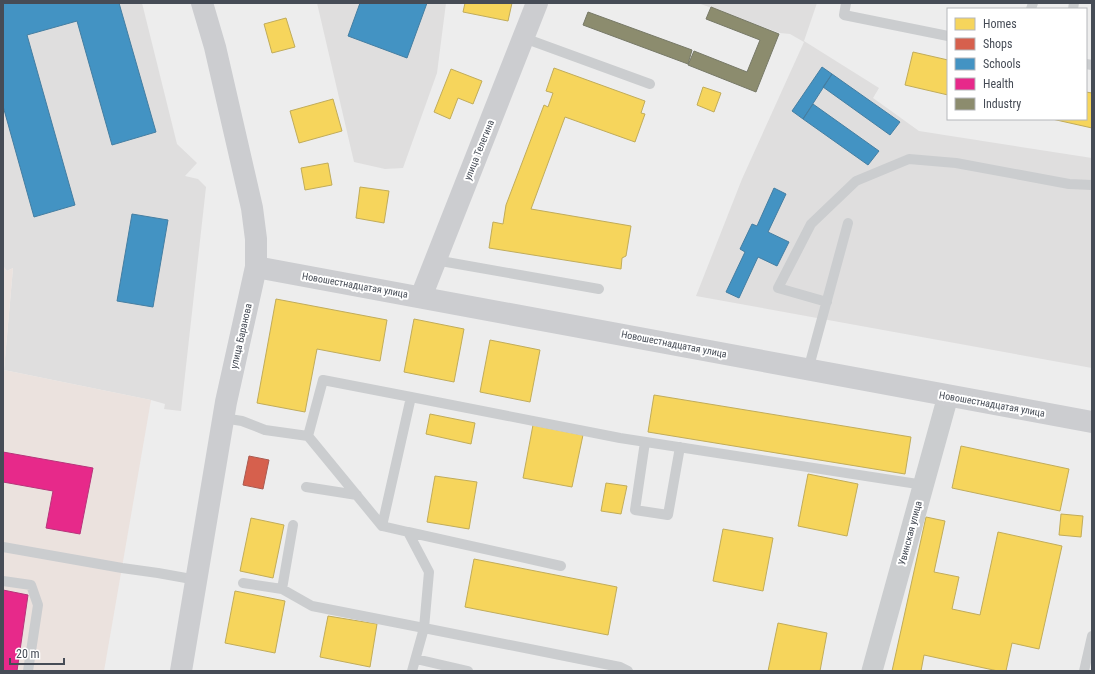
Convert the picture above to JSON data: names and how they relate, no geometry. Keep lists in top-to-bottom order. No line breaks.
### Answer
{"streets":{"street":["улица Телегина","Новошестнадцатая улица","улица Баранова","Увинская улица"]},"crossings":[["улица Телегина","Новошестнадцатая улица"],["Новошестнадцатая улица","улица Баранова"],["Новошестнадцатая улица","Увинская улица"]],"legend":["Homes","Shops","Schools","Health","Industry"],"scale_bar":"20 m"}
